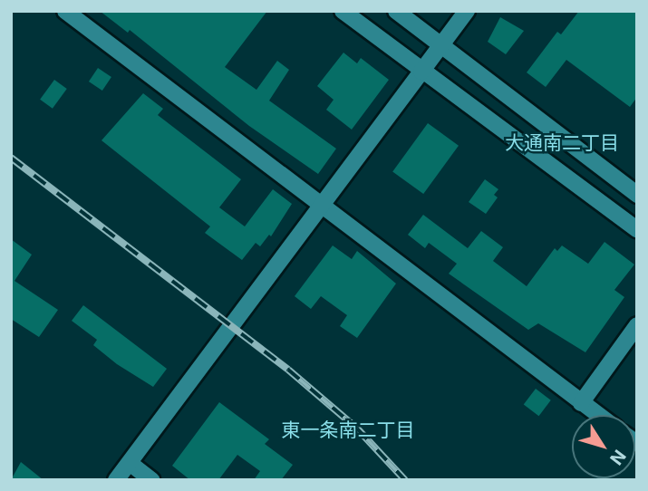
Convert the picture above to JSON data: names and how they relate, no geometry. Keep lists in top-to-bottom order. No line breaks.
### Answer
{"districts":["大通南二丁目","東一条南二丁目"],"north":"bottom right"}
